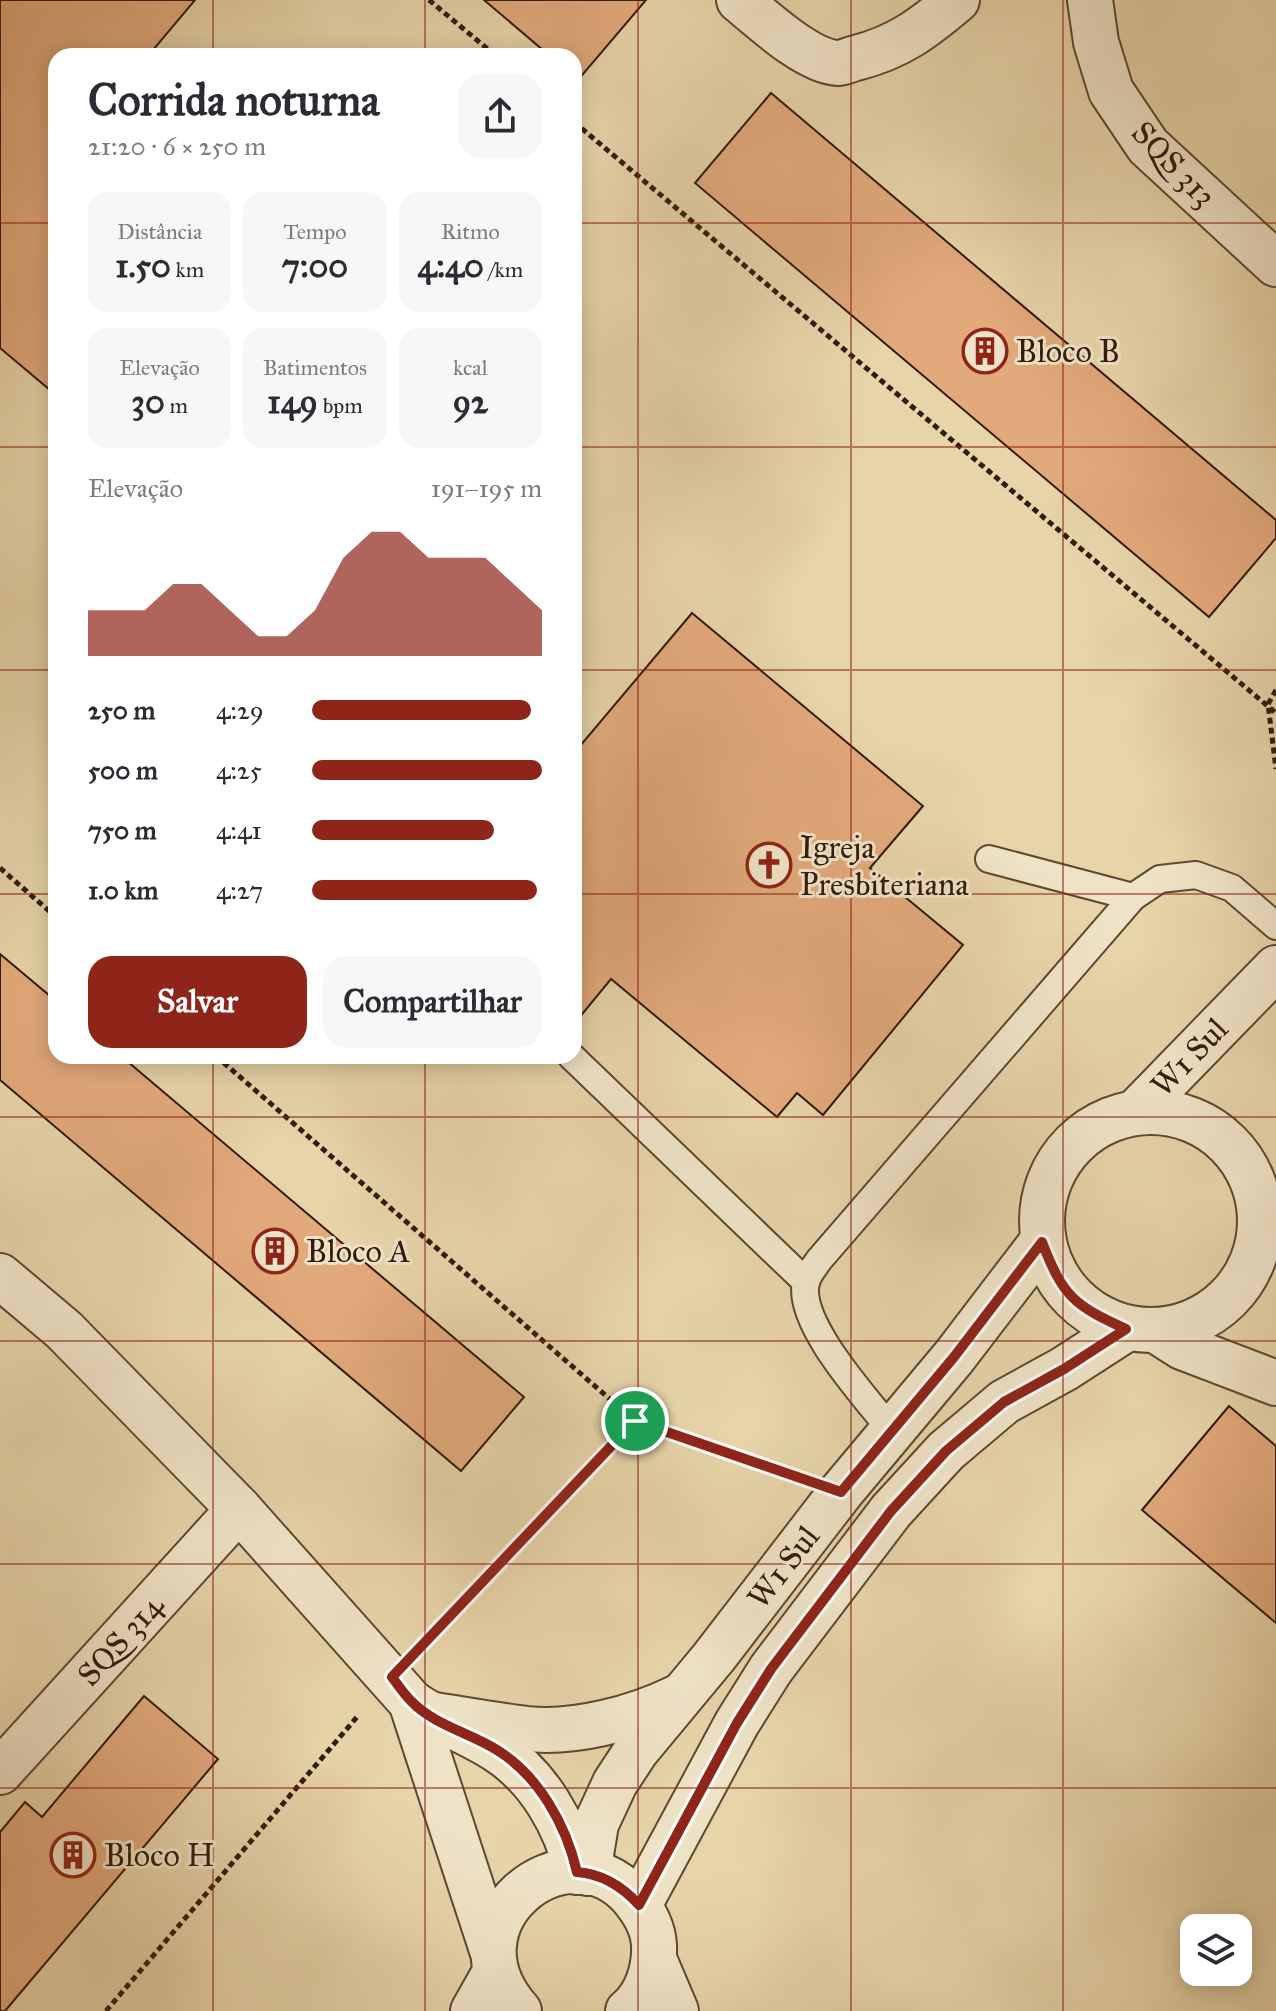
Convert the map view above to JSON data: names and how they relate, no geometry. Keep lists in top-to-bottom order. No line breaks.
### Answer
{"streets":{"street":["SQS 313","W1 Sul","SQS 314"]},"places":{"building":["Bloco B","Bloco A","Bloco H"],"church":["Igreja Presbiteriana"]},"page":{"heading":["Corrida noturna","21:20 · 6 × 250 m"],"stats":[["Distância","1.50 km"],["Tempo","7:00"],["Ritmo","4:40 /km"],["Elevação","30 m"],["Batimentos","149 bpm"],["kcal","92"]],"chart":["Elevação","191–195 m"],"list":[{"name":"250 m","note":"4:29"},{"name":"500 m","note":"4:25"},{"name":"750 m","note":"4:41"},{"name":"1.0 km","note":"4:27"}],"buttons":["Salvar","Compartilhar"]}}
